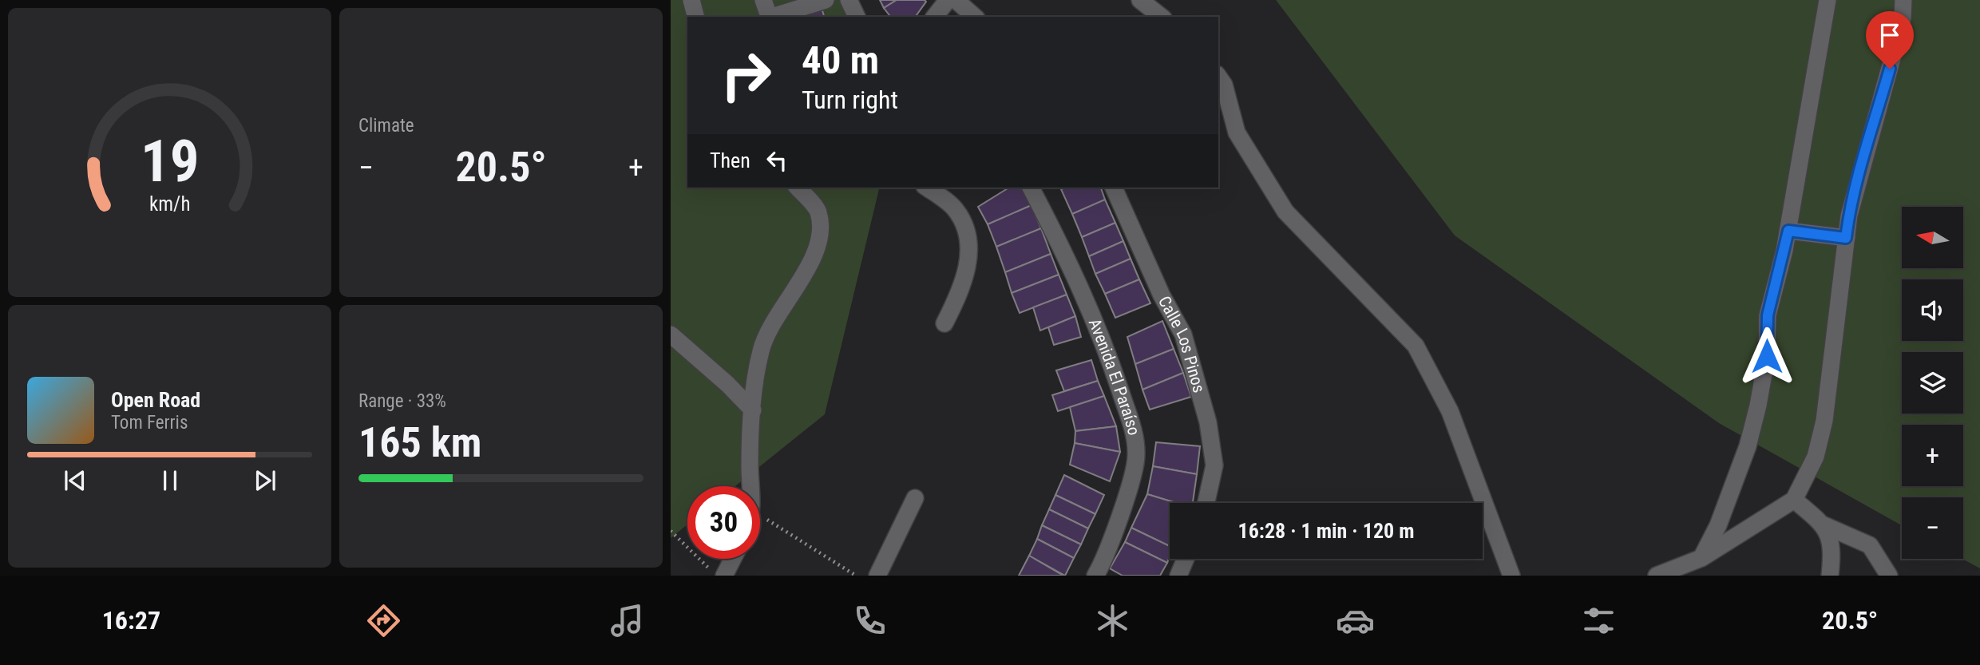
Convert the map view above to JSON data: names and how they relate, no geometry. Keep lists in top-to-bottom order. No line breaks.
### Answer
{"streets":{"street":["Calle Los Pinos","Avenida El Paraíso"]},"north":"left","page":{"tile":["Climate",["Range · 33%","165 km"]],"turn":["40 m","Turn right"],"then":"Then","heat":["−","20.5°","+"],"map_buttons":["+","−"],"song":["Open Road","Tom Ferris"],"limit":"30","trip":"16:28 · 1 min · 120 m","tabs":["16:27","20.5°"],"gauge":["19","km/h"]}}
